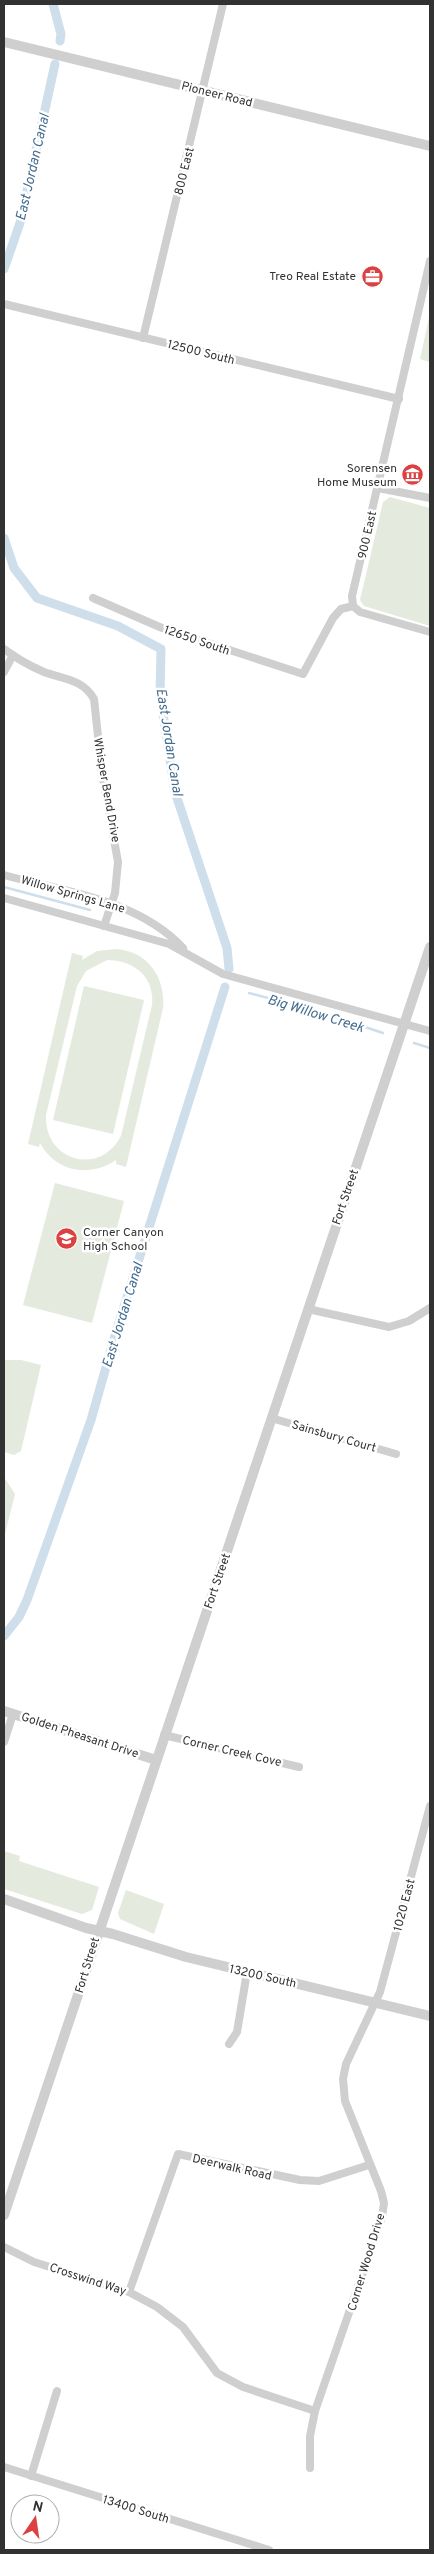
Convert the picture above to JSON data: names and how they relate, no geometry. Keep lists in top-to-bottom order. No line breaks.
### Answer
{"streets":{"street":["Pioneer Road","800 East","12500 South","900 East","12650 South","Whisper Bend Drive","Willow Springs Lane","Fort Street","Sainsbury Court","Golden Pheasant Drive","Corner Creek Cove","1020 East","13200 South","Deerwalk Road","Corner Wood Drive","Crosswind Way","13400 South"]},"crossings":[["Pioneer Road","800 East"],["800 East","12500 South"],["12500 South","900 East"],["900 East","12650 South"],["Whisper Bend Drive","Willow Springs Lane"],["Willow Springs Lane","Fort Street"],["Fort Street","Sainsbury Court"],["Fort Street","Golden Pheasant Drive"],["Fort Street","Corner Creek Cove"],["Fort Street","13200 South"],["1020 East","13200 South"],["1020 East","Corner Wood Drive"],["13200 South","Corner Wood Drive"],["Deerwalk Road","Corner Wood Drive"],["Deerwalk Road","Crosswind Way"],["Corner Wood Drive","Crosswind Way"]],"water":["East Jordan Canal","Big Willow Creek"],"places":{"office":["Treo Real Estate"],"museum":["Sorensen Home Museum"],"school or university":["Corner Canyon High School"]},"north":"top"}
